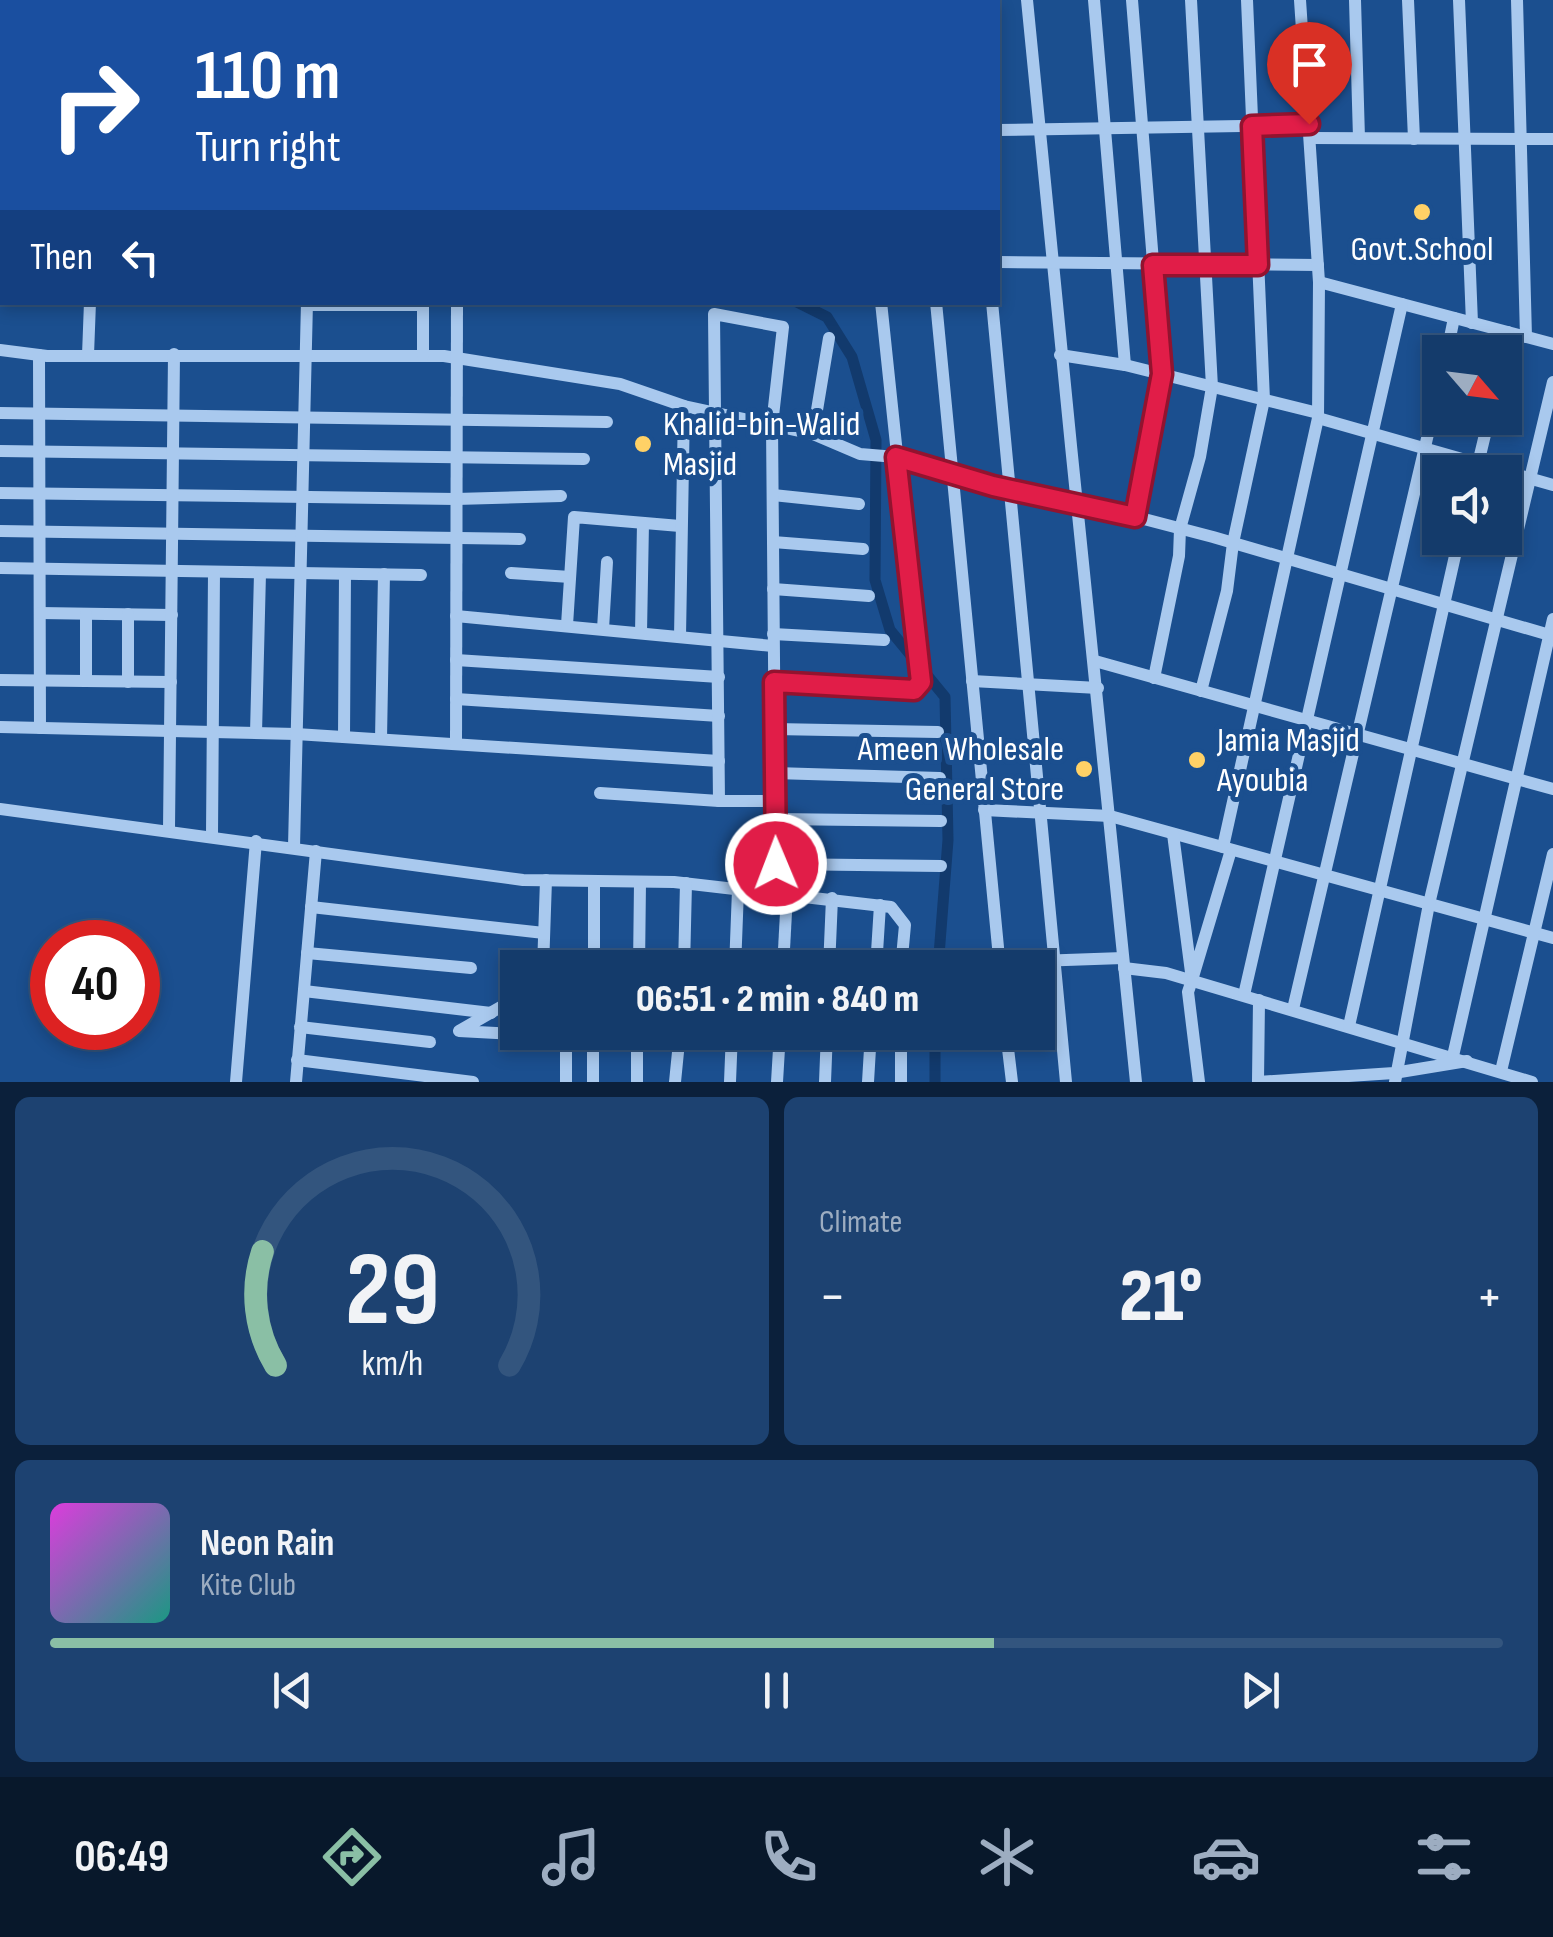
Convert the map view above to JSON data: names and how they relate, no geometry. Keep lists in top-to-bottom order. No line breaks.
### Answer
{"places":["Govt.School","Khalid-bin-Walid Masjid","Jamia Masjid Ayoubia","Ameen Wholesale General Store"],"north":"bottom right","page":{"turn":["110 m","Turn right"],"then":"Then","limit":"40","trip":"06:51 · 2 min · 840 m","tile":"Climate","heat":["−","21°","+"],"song":["Neon Rain","Kite Club"],"tabs":"06:49","gauge":["29","km/h"]}}
